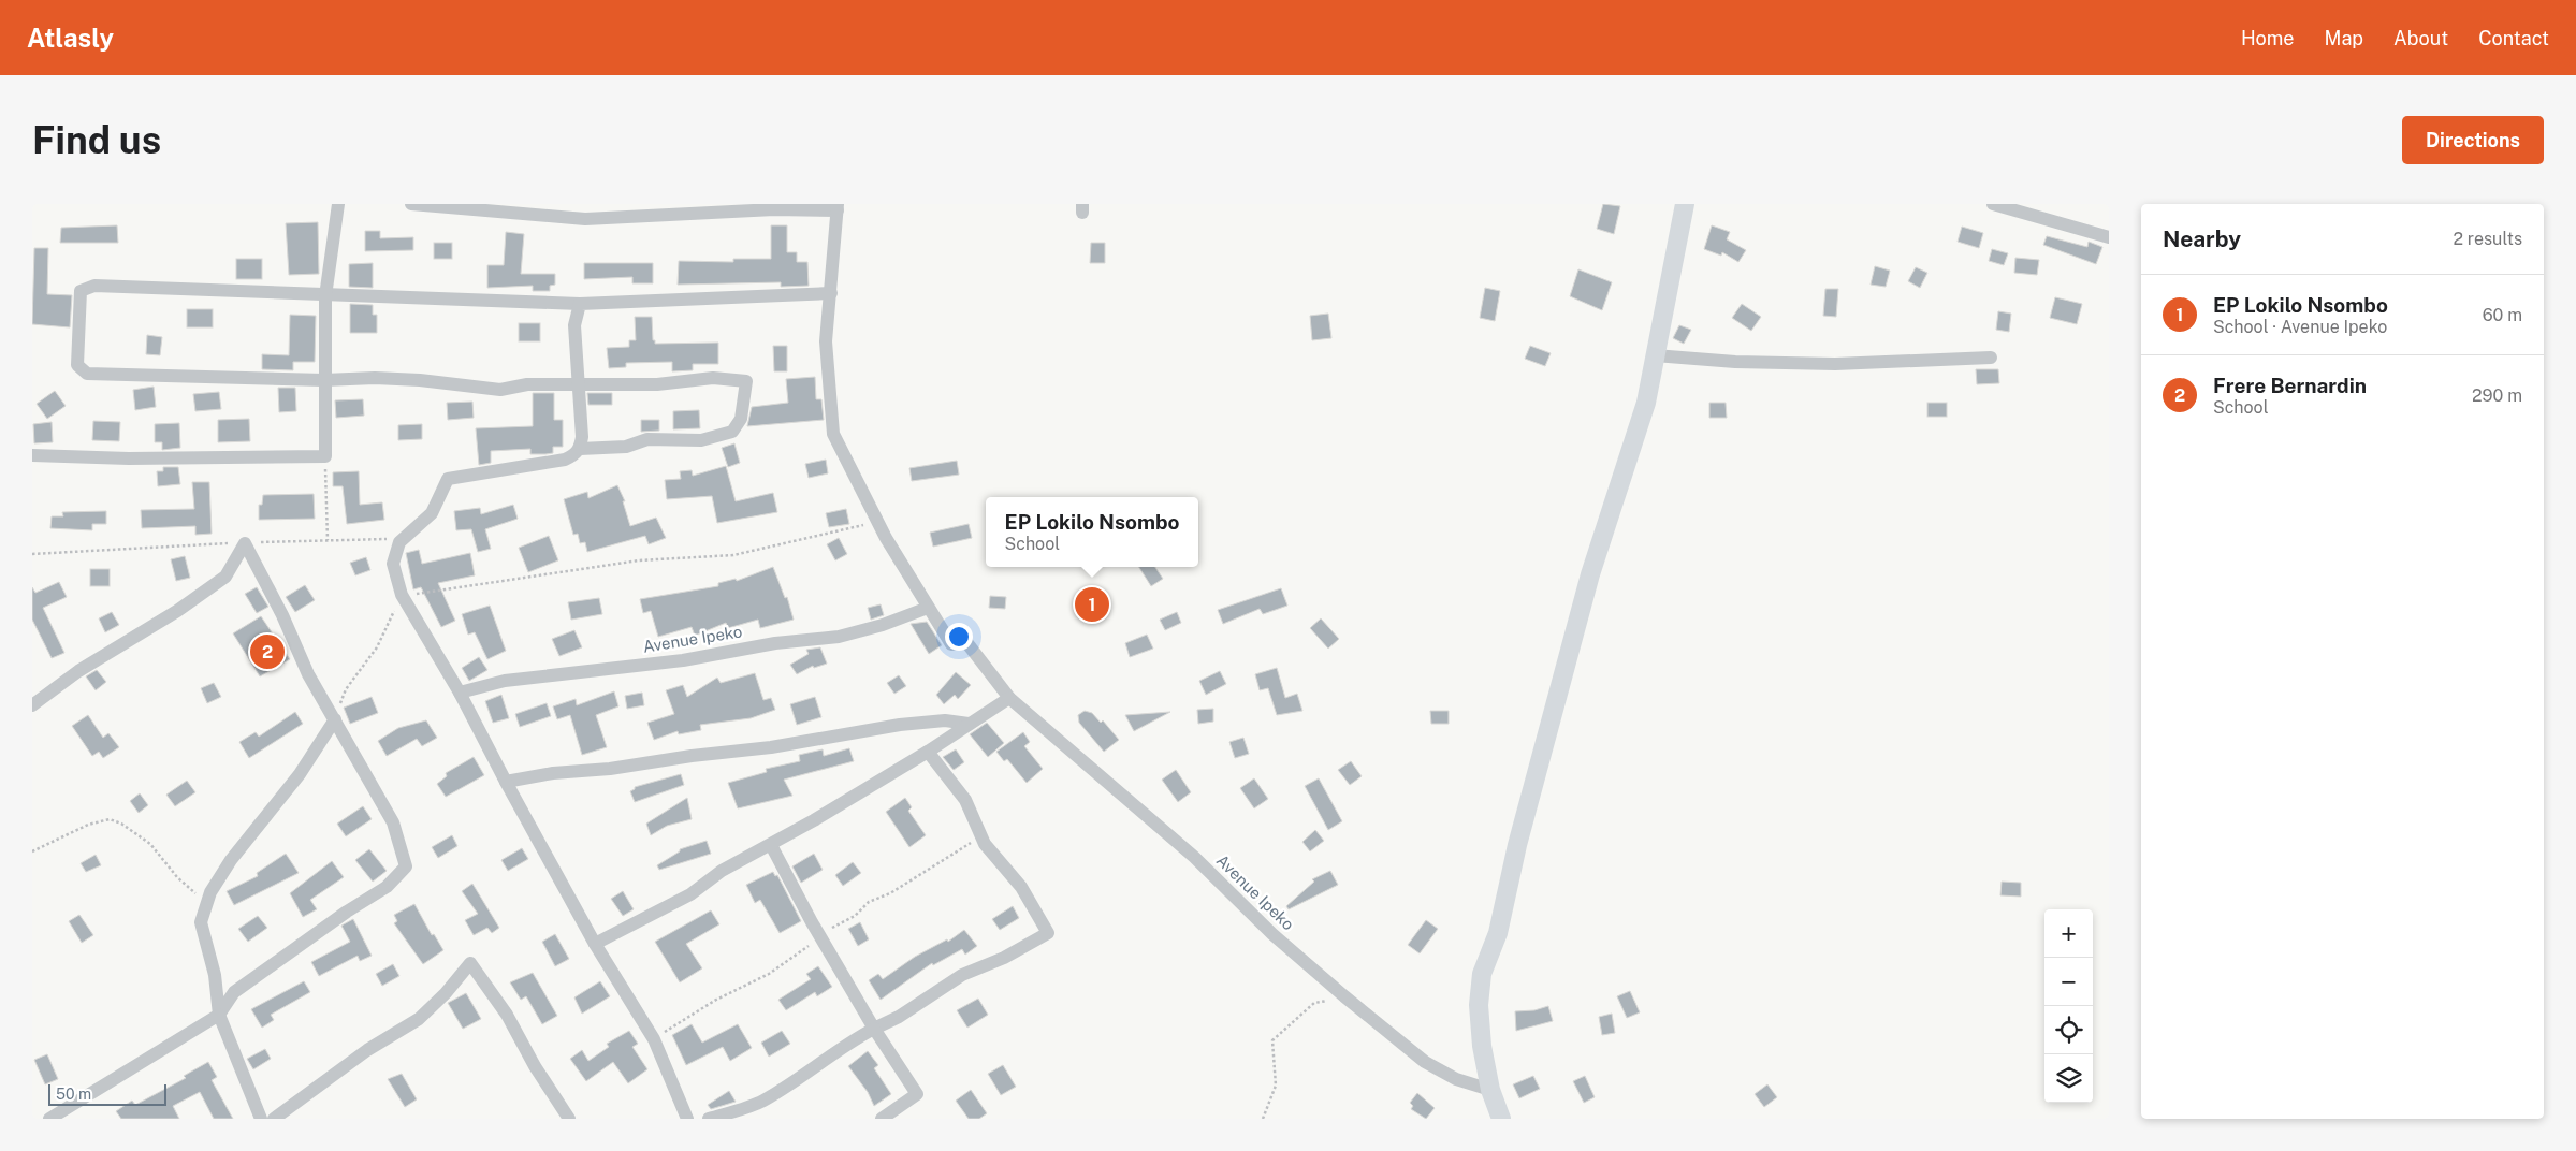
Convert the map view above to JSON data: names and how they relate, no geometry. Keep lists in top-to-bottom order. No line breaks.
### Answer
{"streets":{"street":["Avenue Ipeko"]},"scale_bar":"50 m","page":{"header":"Atlasly","nav":["Home","Map","About","Contact"],"buttons":"Directions","title":"Find us","heading":["Nearby","2 results"],"list":[{"mark":"1","name":"EP Lokilo Nsombo","note":"School · Avenue Ipeko","value":"60 m"},{"mark":"2","name":"Frere Bernardin","note":"School","value":"290 m"}],"popup":["EP Lokilo Nsombo","School"],"pins":["1","2"],"map_buttons":["+","−"],"scale":"50 m"}}
